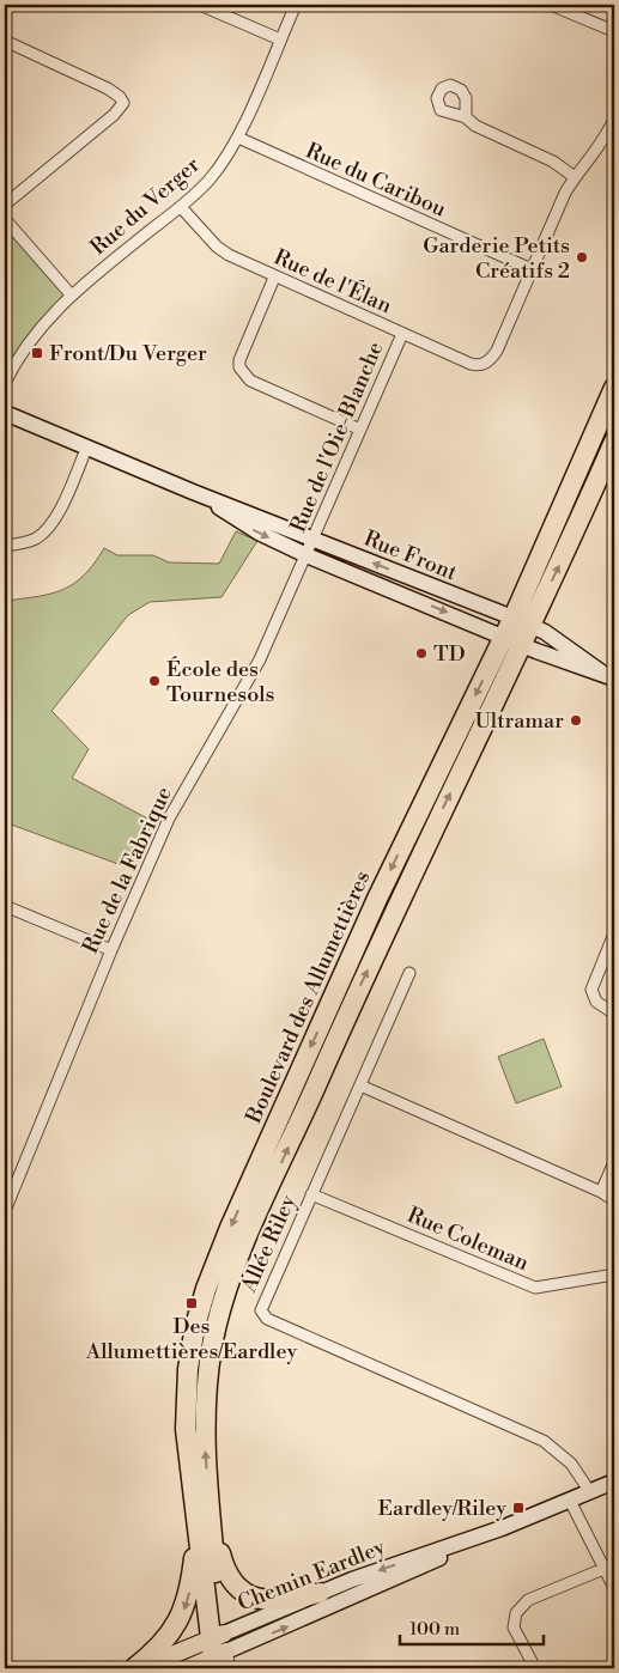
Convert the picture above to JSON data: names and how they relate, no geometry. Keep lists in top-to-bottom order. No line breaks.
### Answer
{"streets":{"highway":["Boulevard des Allumettières"],"main road":["Chemin Eardley"],"street":["Rue du Caribou","Rue du Verger","Rue de l'Élan","Rue de l'Oie-Blanche","Rue Front","Rue de la Fabrique","Rue Coleman","Allée Riley"]},"crossings":[["Rue du Caribou","Rue du Verger"],["Rue du Caribou","Rue de l'Élan"],["Rue du Verger","Rue de l'Élan"],["Rue de l'Élan","Rue de l'Oie-Blanche"],["Rue de l'Oie-Blanche","Rue Front"],["Rue de l'Oie-Blanche","Rue de la Fabrique"],["Rue Front","Rue de la Fabrique"],["Rue Front","Boulevard des Allumettières"],["Boulevard des Allumettières","Chemin Eardley"],["Rue Coleman","Allée Riley"],["Allée Riley","Chemin Eardley"]],"places":{"other":["Garderie Petits Créatifs 2","TD","École des Tournesols","Ultramar"],"transit":["Front/Du Verger","Des Allumettières/Eardley","Eardley/Riley"]},"scale_bar":"100 m"}
